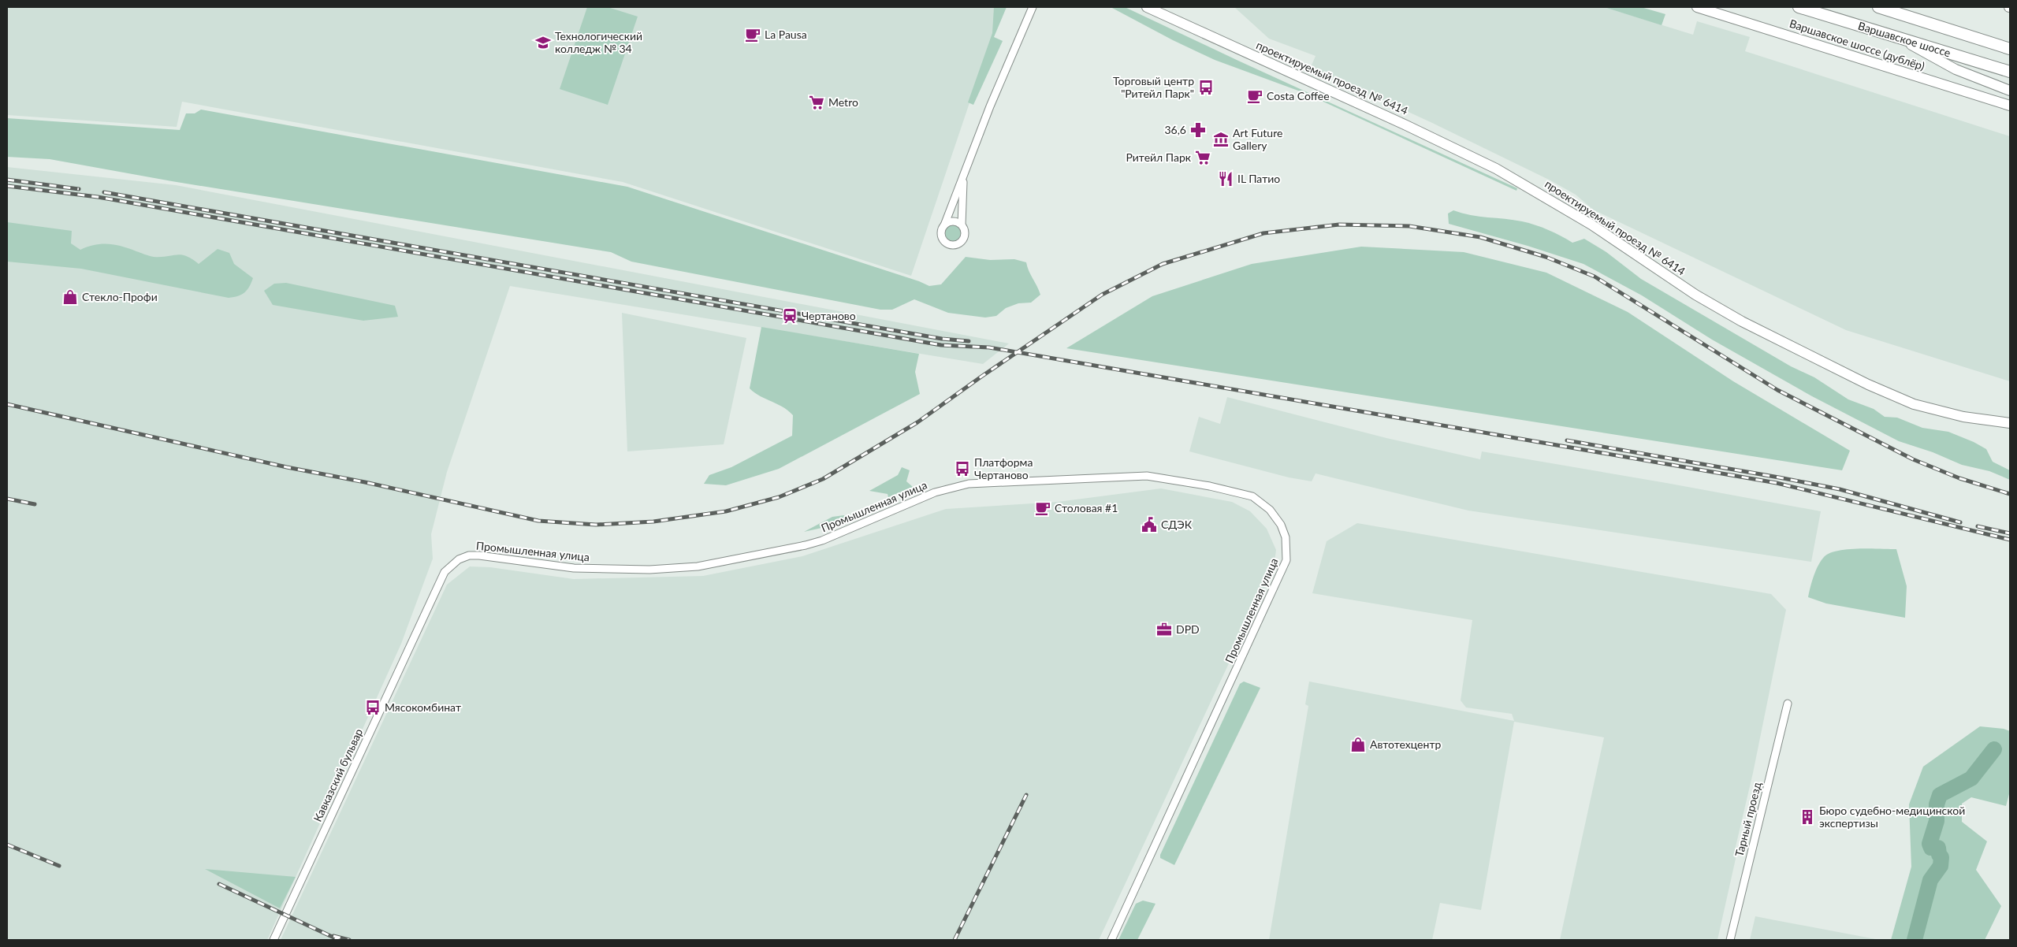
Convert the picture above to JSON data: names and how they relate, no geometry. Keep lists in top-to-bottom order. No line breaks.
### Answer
{"streets":{"main road":["Варшавское шоссе","Варшавское шоссе (дублёр)","проектируемый проезд № 6414"],"street":["Промышленная улица","Кавказский бульвар","Тарный проезд"]},"crossings":[["Промышленная улица","Кавказский бульвар"]],"places":{"cafe":["La Pausa","Costa Coffee","Столовая #1"],"school or university":["Технологический колледж № 34"],"bus stop":["Торговый центр \"Ритейл Парк\"","Платформа Чертаново","Мясокомбинат"],"supermarket":["Metro","Ритейл Парк"],"pharmacy":["36,6"],"museum":["Art Future Gallery"],"restaurant":["IL Патио"],"shop":["Стекло-Профи","Автотехцентр"],"station":["Чертаново"],"public building":["СДЭК"],"office":["DPD"],"building":["Бюро судебно-медицинской экспертизы"]}}
